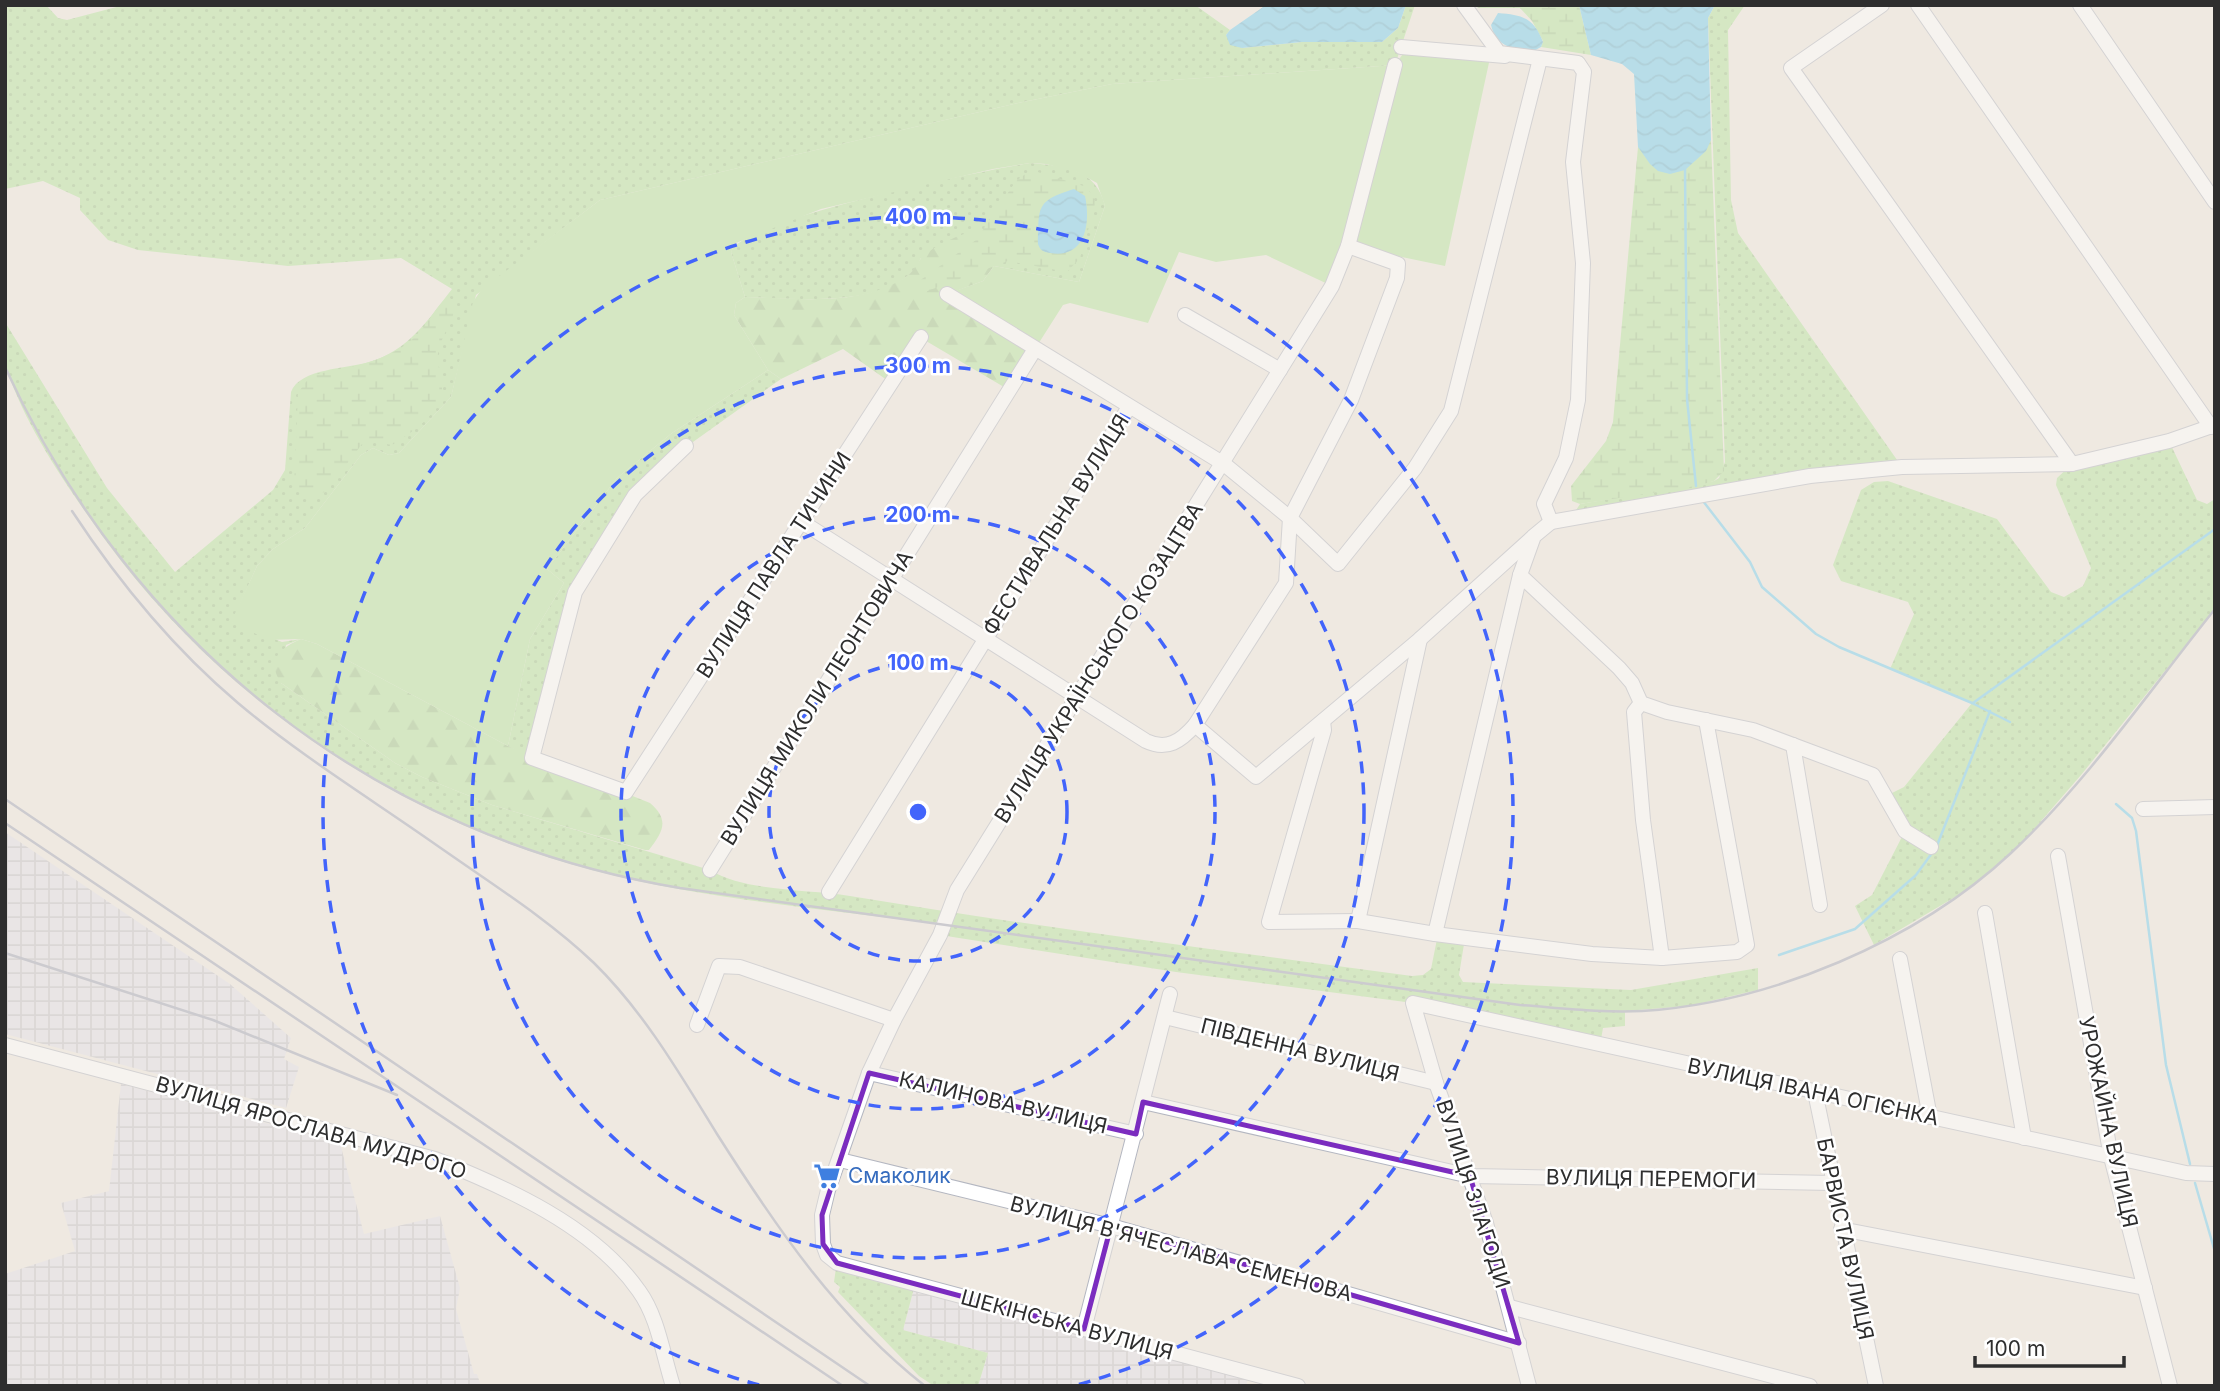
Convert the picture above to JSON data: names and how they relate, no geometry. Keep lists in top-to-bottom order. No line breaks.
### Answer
{"streets":{"street":["ФЕСТИВАЛЬНА ВУЛИЦЯ","ВУЛИЦЯ ПАВЛА ТИЧИНИ","ВУЛИЦЯ УКРАЇНСЬКОГО КОЗАЦТВА","ВУЛИЦЯ МИКОЛИ ЛЕОНТОВИЧА","ПІВДЕННА ВУЛИЦЯ","ВУЛИЦЯ ІВАНА ОГІЄНКА","КАЛИНОВА ВУЛИЦЯ","УРОЖАЙНА ВУЛИЦЯ","ВУЛИЦЯ ЯРОСЛАВА МУДРОГО","ВУЛИЦЯ ПЕРЕМОГИ","ВУЛИЦЯ ЗЛАГОДИ","БАРВИСТА ВУЛИЦЯ","ВУЛИЦЯ В'ЯЧЕСЛАВА СЕМЕНОВА","ШЕКІНСЬКА ВУЛИЦЯ"]},"crossings":[["ВУЛИЦЯ УКРАЇНСЬКОГО КОЗАЦТВА","КАЛИНОВА ВУЛИЦЯ"],["ВУЛИЦЯ УКРАЇНСЬКОГО КОЗАЦТВА","ВУЛИЦЯ В'ЯЧЕСЛАВА СЕМЕНОВА"],["ВУЛИЦЯ УКРАЇНСЬКОГО КОЗАЦТВА","ШЕКІНСЬКА ВУЛИЦЯ"],["ПІВДЕННА ВУЛИЦЯ","ВУЛИЦЯ ЗЛАГОДИ"],["ВУЛИЦЯ ІВАНА ОГІЄНКА","УРОЖАЙНА ВУЛИЦЯ"],["ВУЛИЦЯ ІВАНА ОГІЄНКА","ВУЛИЦЯ ЗЛАГОДИ"],["ВУЛИЦЯ ІВАНА ОГІЄНКА","БАРВИСТА ВУЛИЦЯ"],["ВУЛИЦЯ ПЕРЕМОГИ","ВУЛИЦЯ ЗЛАГОДИ"],["ВУЛИЦЯ ПЕРЕМОГИ","БАРВИСТА ВУЛИЦЯ"],["ВУЛИЦЯ ЗЛАГОДИ","ВУЛИЦЯ В'ЯЧЕСЛАВА СЕМЕНОВА"]],"places":{"supermarket":["Смаколик"]},"scale_bar":"100 m","rings":["400 m","300 m","200 m","100 m"]}
